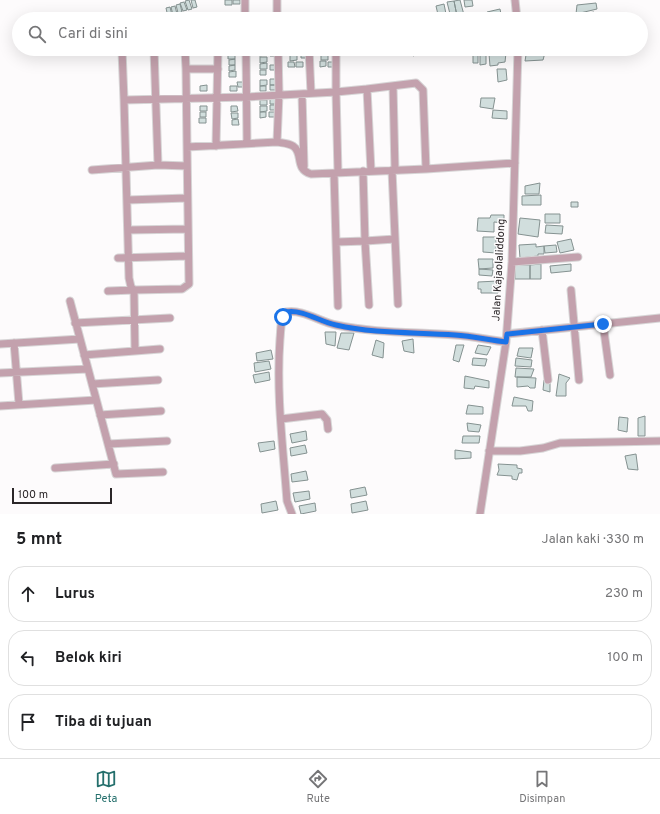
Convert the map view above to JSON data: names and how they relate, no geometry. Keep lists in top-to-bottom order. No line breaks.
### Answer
{"streets":{"street":["Jalan Kajaolaliddong"]},"scale_bar":"100 m","page":{"search":"Cari di sini","scale":"100 m","heading":["5 mnt","Jalan kaki · 330 m"],"list":[["Lurus","230 m"],["Belok kiri","100 m"],"Tiba di tujuan"],"nav":["Peta","Rute","Disimpan"]}}
